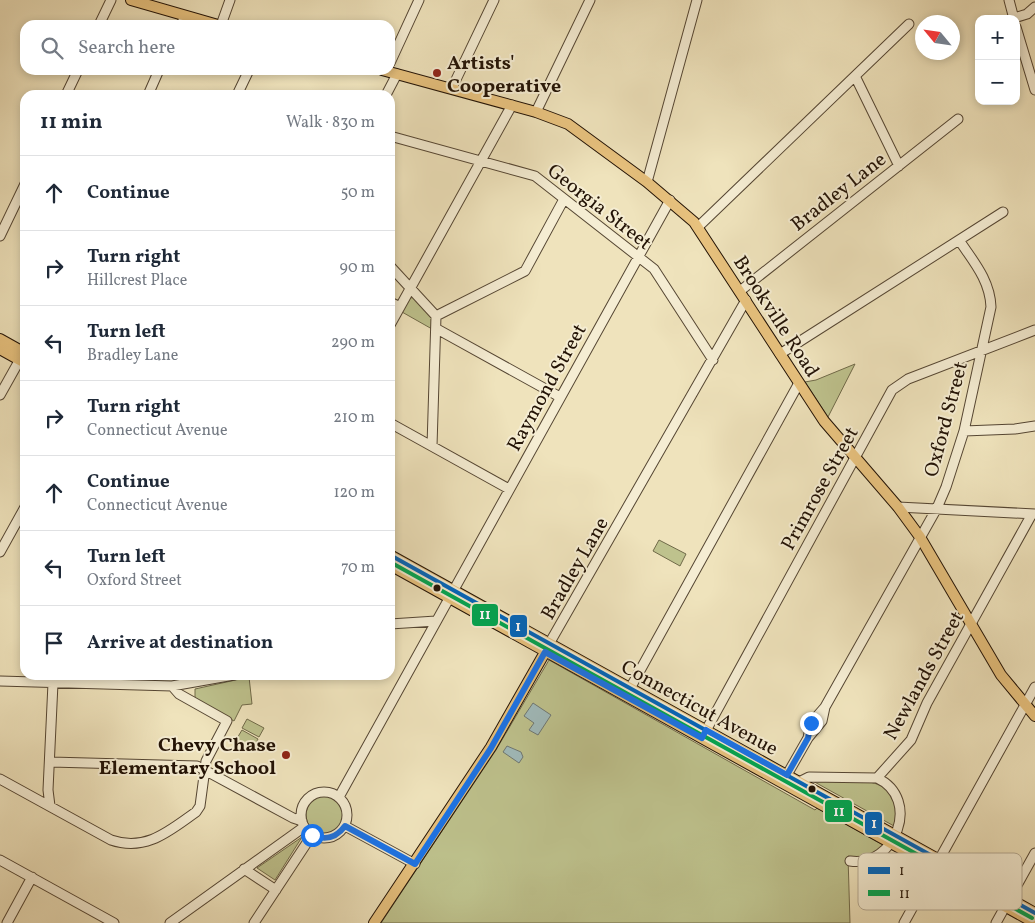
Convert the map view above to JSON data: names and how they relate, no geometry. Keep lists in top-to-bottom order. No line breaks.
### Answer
{"streets":{"main road":["Bradley Lane","Brookville Road","Connecticut Avenue"],"street":["Georgia Street","Raymond Street","Oxford Street","Primrose Street","Newlands Street"]},"crossings":[["Bradley Lane","Georgia Street"],["Bradley Lane","Brookville Road"],["Bradley Lane","Connecticut Avenue"],["Georgia Street","Raymond Street"],["Brookville Road","Raymond Street"],["Brookville Road","Oxford Street"],["Brookville Road","Primrose Street"],["Brookville Road","Newlands Street"],["Raymond Street","Connecticut Avenue"],["Oxford Street","Primrose Street"],["Oxford Street","Connecticut Avenue"],["Primrose Street","Connecticut Avenue"]],"places":["Artists' Cooperative","Chevy Chase Elementary School"],"lines":["transit line 1","transit line 11"],"legend":["1","11"],"north":"top left","page":{"map_buttons":["+","−"],"search":"Search here","heading":["11 min","Walk · 830 m"],"list":[["Continue","50 m"],["Turn right","Hillcrest Place","90 m"],["Turn left","Bradley Lane","290 m"],["Turn right","Connecticut Avenue","210 m"],["Continue","Connecticut Avenue","120 m"],["Turn left","Oxford Street","70 m"],"Arrive at destination"]}}
